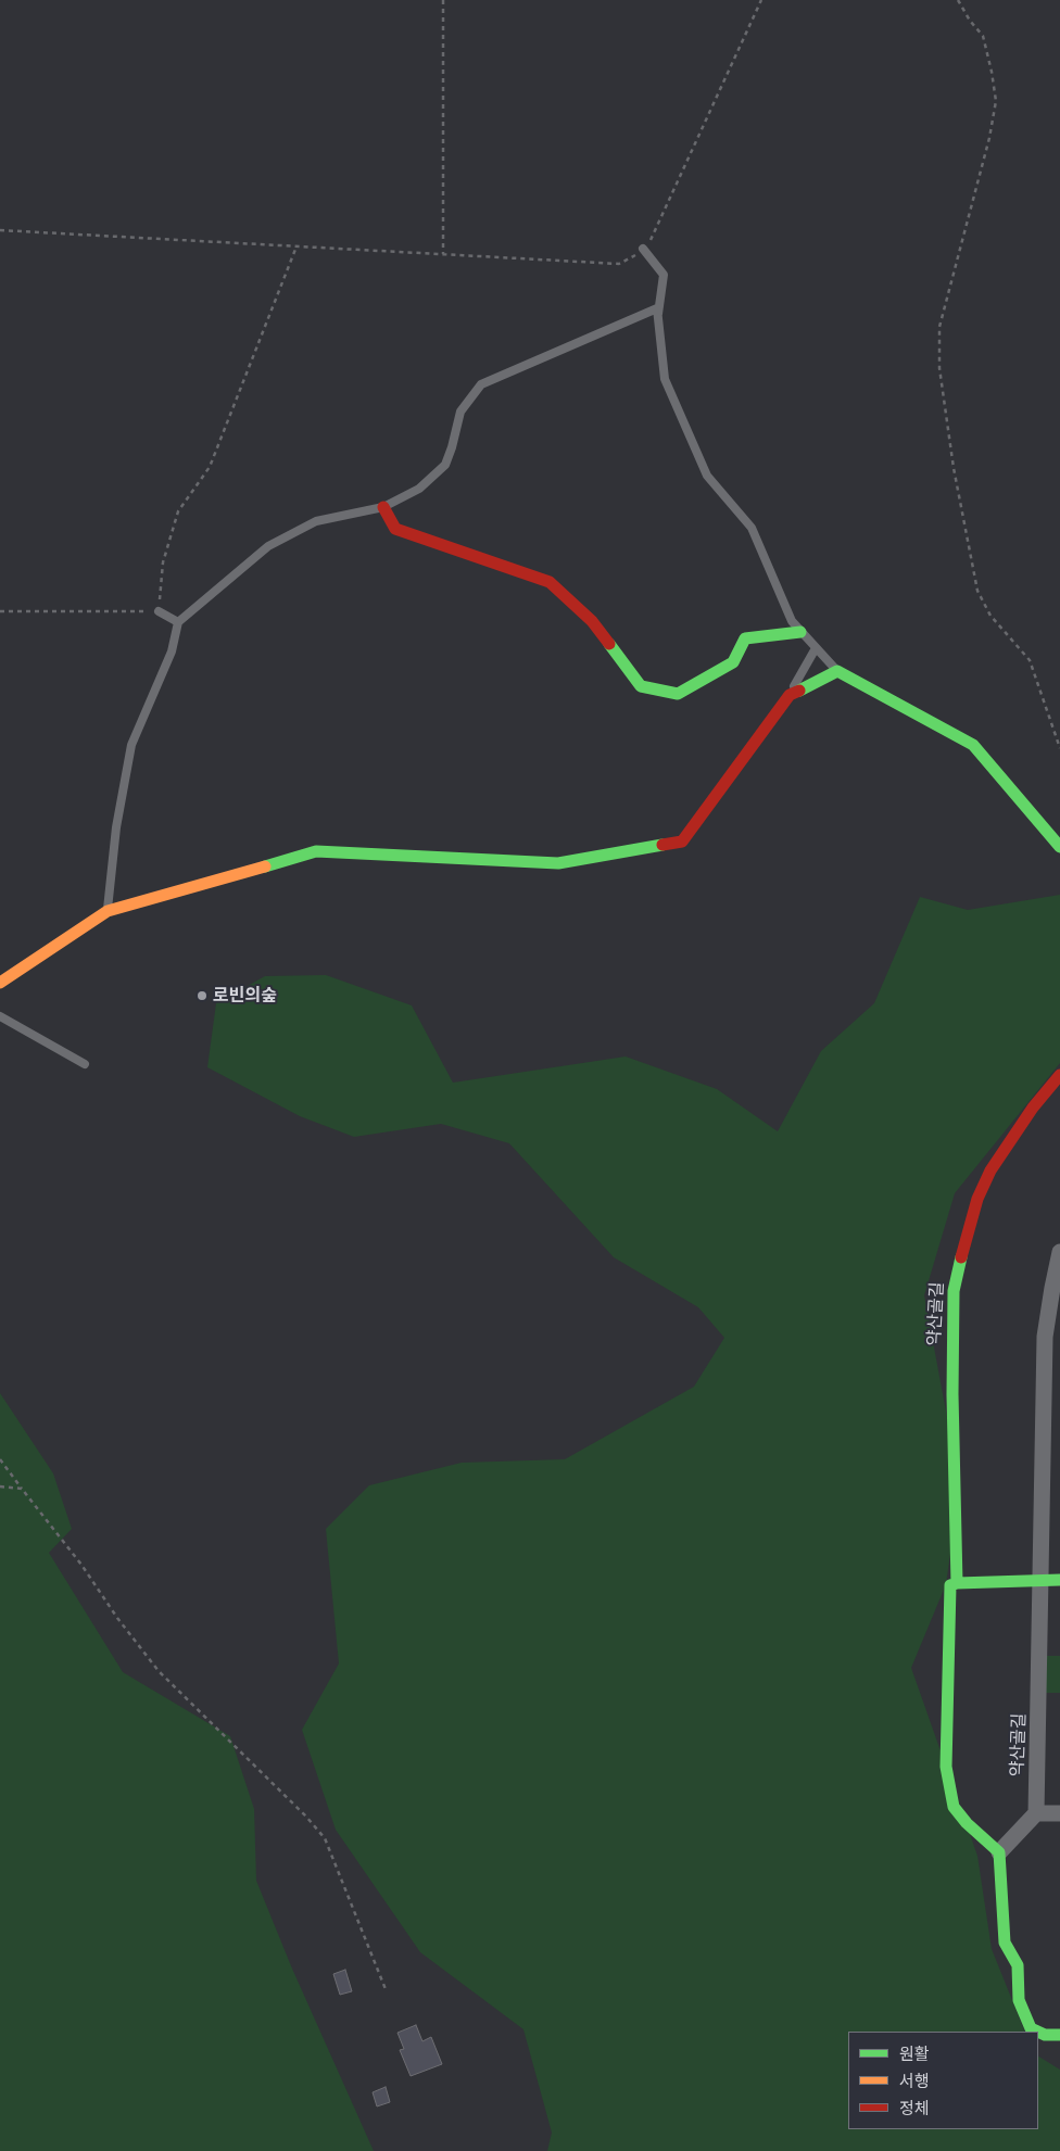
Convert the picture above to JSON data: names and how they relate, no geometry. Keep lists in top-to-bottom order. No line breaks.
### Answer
{"streets":{"street":["약산골길"]},"places":["로빈의숲"],"legend":["원활","서행","정체"]}
